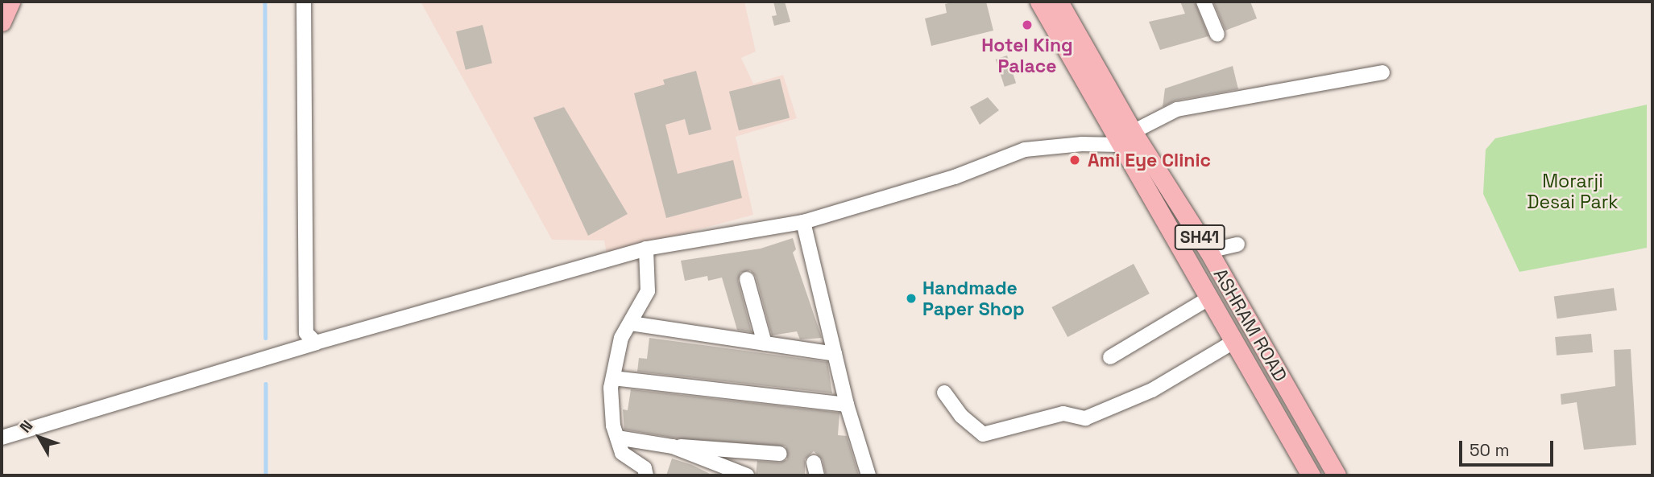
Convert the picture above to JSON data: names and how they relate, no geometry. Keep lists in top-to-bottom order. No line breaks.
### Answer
{"streets":{"main road":["SH41","ASHRAM ROAD"]},"parks":["Morarji Desai Park"],"places":["Hotel King Palace","Ami Eye Clinic","Handmade Paper Shop"],"scale_bar":"50 m","north":"top left"}
